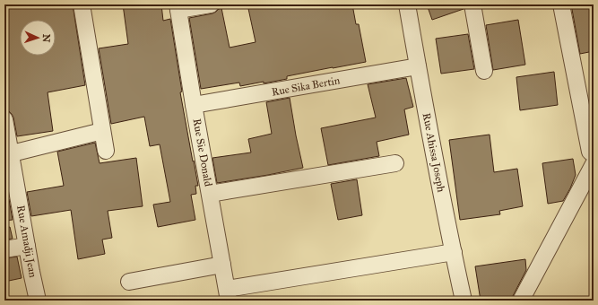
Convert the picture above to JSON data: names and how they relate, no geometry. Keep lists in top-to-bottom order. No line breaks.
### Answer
{"streets":{"street":["Rue Sika Bertin","Rue Sie Donald","Rue Ahissa Joseph","Rue Amadji Jean"]},"crossings":[["Rue Sika Bertin","Rue Sie Donald"],["Rue Sika Bertin","Rue Ahissa Joseph"]],"north":"right"}
